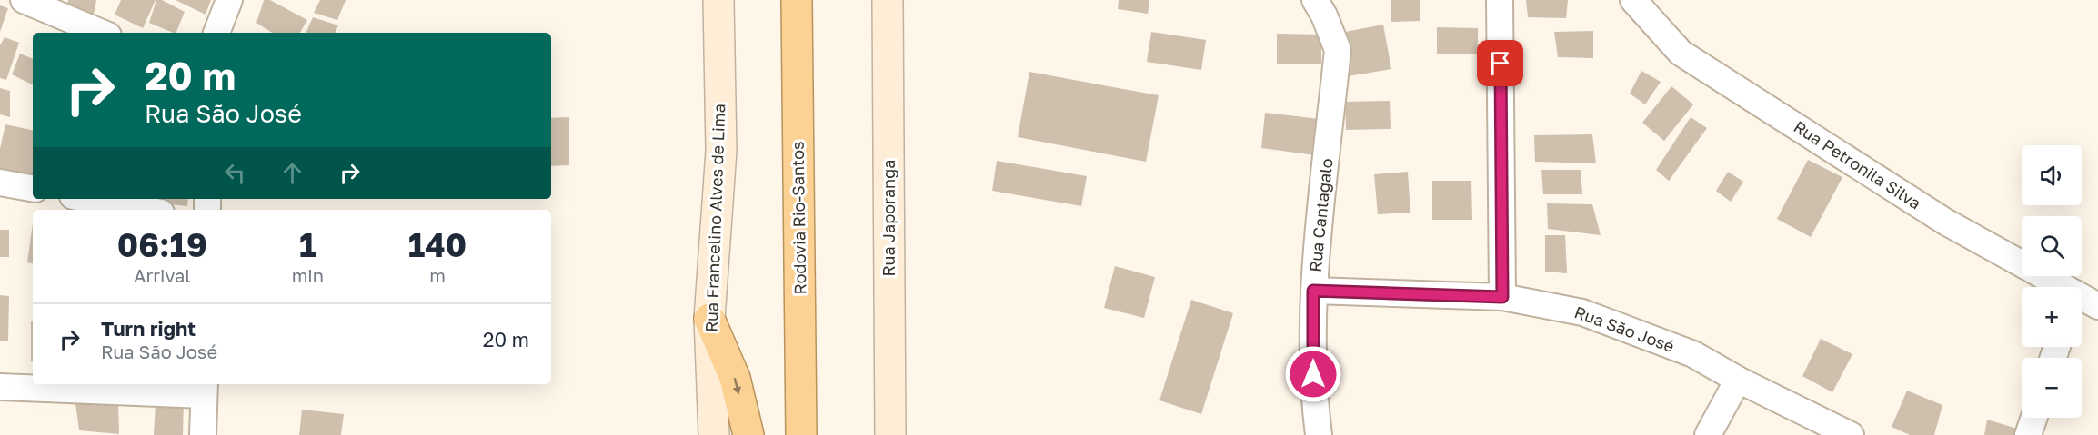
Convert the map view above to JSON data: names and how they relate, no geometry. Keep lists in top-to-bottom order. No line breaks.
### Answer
{"streets":{"highway":["Rodovia Rio-Santos"],"main road":["Rua Francelino Alves de Lima","Rua Japoranga"],"street":["Rua Petronila Silva","Rua Cantagalo","Rua São José"]},"crossings":[["Rua Cantagalo","Rua São José"]],"page":{"turn":["20 m","Rua São José"],"map_buttons":["+","−"],"eta":["06:19","Arrival","1","min","140","m"],"list":[{"name":"Turn right","note":"Rua São José","value":"20 m"}]}}
